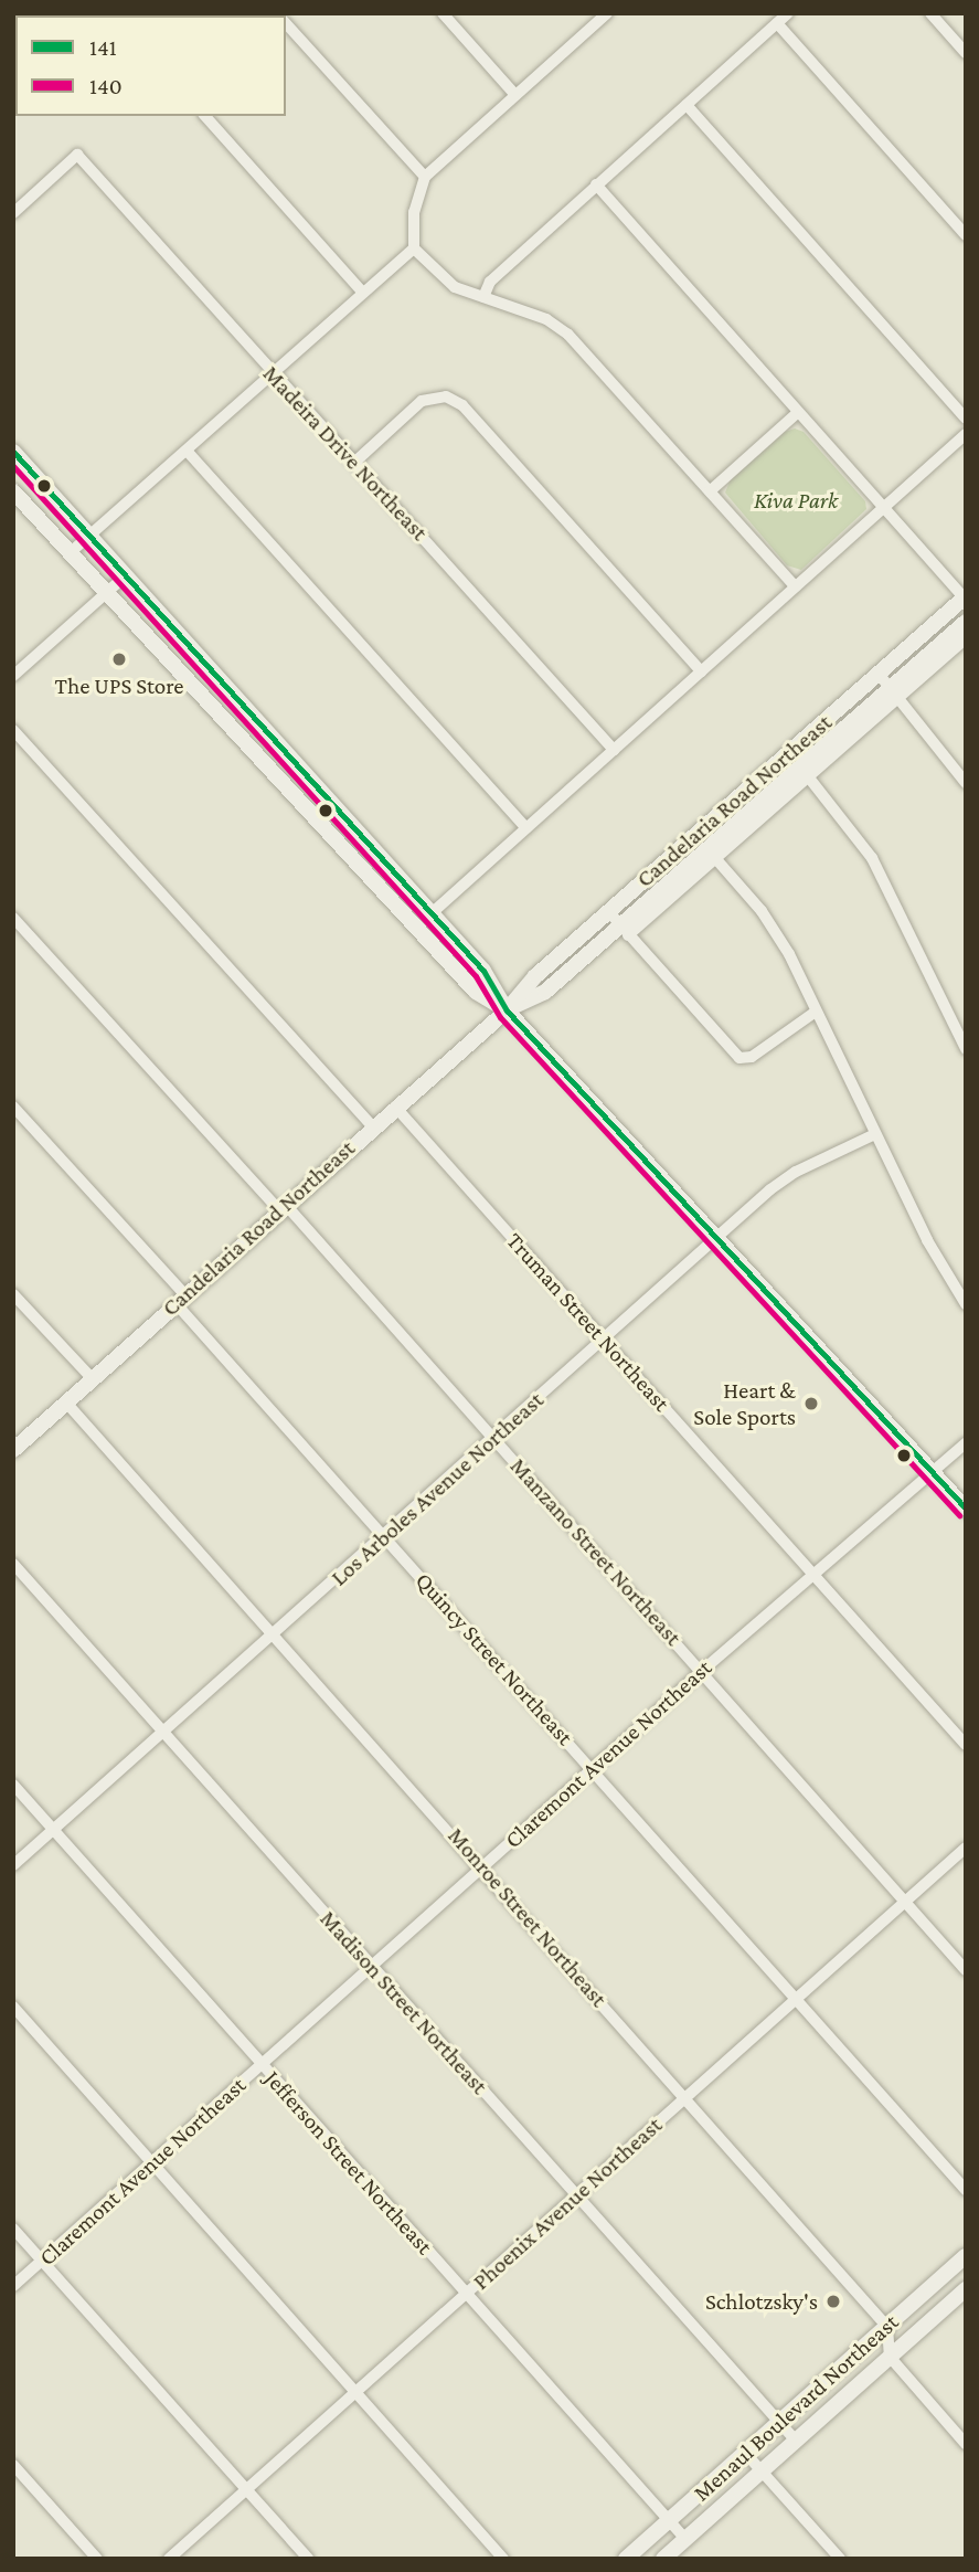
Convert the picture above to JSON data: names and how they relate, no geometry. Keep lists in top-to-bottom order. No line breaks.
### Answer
{"streets":{"main road":["Candelaria Road Northeast","Menaul Boulevard Northeast"],"street":["Madeira Drive Northeast","Truman Street Northeast","Los Arboles Avenue Northeast","Manzano Street Northeast","Quincy Street Northeast","Claremont Avenue Northeast","Monroe Street Northeast","Madison Street Northeast","Jefferson Street Northeast","Phoenix Avenue Northeast"]},"crossings":[["Candelaria Road Northeast","Truman Street Northeast"],["Candelaria Road Northeast","Manzano Street Northeast"],["Candelaria Road Northeast","Quincy Street Northeast"],["Candelaria Road Northeast","Monroe Street Northeast"],["Truman Street Northeast","Los Arboles Avenue Northeast"],["Truman Street Northeast","Claremont Avenue Northeast"],["Los Arboles Avenue Northeast","Manzano Street Northeast"],["Los Arboles Avenue Northeast","Quincy Street Northeast"],["Los Arboles Avenue Northeast","Monroe Street Northeast"],["Los Arboles Avenue Northeast","Madison Street Northeast"],["Los Arboles Avenue Northeast","Jefferson Street Northeast"],["Manzano Street Northeast","Claremont Avenue Northeast"],["Manzano Street Northeast","Phoenix Avenue Northeast"],["Quincy Street Northeast","Claremont Avenue Northeast"],["Quincy Street Northeast","Phoenix Avenue Northeast"],["Claremont Avenue Northeast","Monroe Street Northeast"],["Claremont Avenue Northeast","Madison Street Northeast"],["Claremont Avenue Northeast","Jefferson Street Northeast"],["Monroe Street Northeast","Phoenix Avenue Northeast"],["Monroe Street Northeast","Menaul Boulevard Northeast"],["Madison Street Northeast","Phoenix Avenue Northeast"],["Madison Street Northeast","Menaul Boulevard Northeast"],["Jefferson Street Northeast","Phoenix Avenue Northeast"],["Jefferson Street Northeast","Menaul Boulevard Northeast"]],"parks":["Kiva Park"],"places":["The UPS Store","Heart & Sole Sports","Schlotzsky's"],"lines":["transit line 141","transit line 140"],"legend":["141","140"]}
